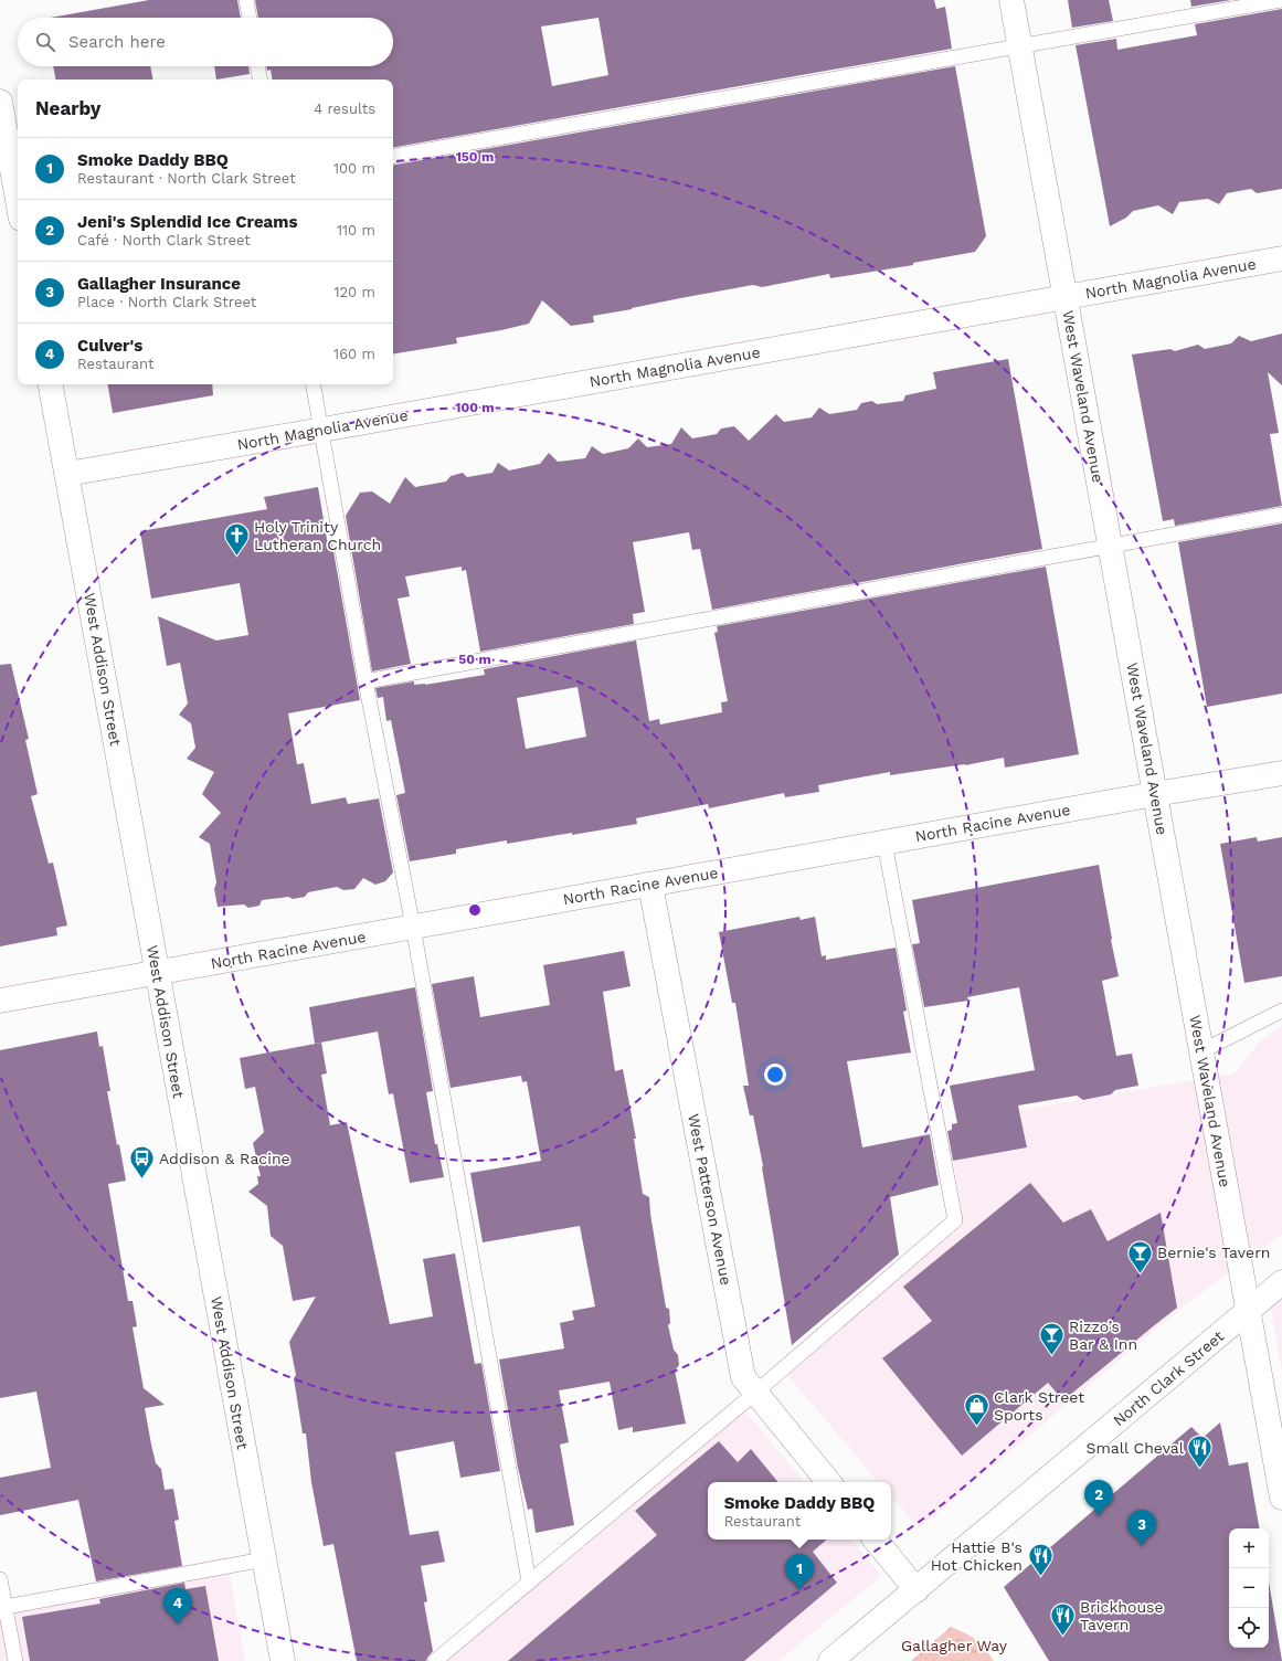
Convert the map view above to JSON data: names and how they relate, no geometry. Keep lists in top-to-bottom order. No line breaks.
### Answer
{"streets":{"street":["North Magnolia Avenue","West Waveland Avenue","West Addison Street","North Racine Avenue","West Patterson Avenue","North Clark Street"]},"crossings":[["North Magnolia Avenue","West Waveland Avenue"],["North Magnolia Avenue","West Addison Street"],["West Waveland Avenue","North Racine Avenue"],["West Waveland Avenue","North Clark Street"],["West Addison Street","North Racine Avenue"],["North Racine Avenue","West Patterson Avenue"]],"parks":["Gallagher Way"],"places":{"church":["Holy Trinity Lutheran Church"],"bus stop":["Addison & Racine"],"bar":["Bernie's Tavern","Rizzo’s Bar & Inn"],"shop":["Clark Street Sports"],"restaurant":["Small Cheval","Hattie B's Hot Chicken","Brickhouse Tavern"]},"page":{"search":"Search here","heading":["Nearby","4 results"],"list":[{"mark":"1","name":"Smoke Daddy BBQ","note":"Restaurant · North Clark Street","value":"100 m"},{"mark":"2","name":"Jeni's Splendid Ice Creams","note":"Café · North Clark Street","value":"110 m"},{"mark":"3","name":"Gallagher Insurance","note":"Place · North Clark Street","value":"120 m"},{"mark":"4","name":"Culver's","note":"Restaurant","value":"160 m"}],"pins":["2","3","1","4"],"popup":["Smoke Daddy BBQ","Restaurant"],"map_buttons":["+","−"]},"rings":["150 m","100 m","50 m"]}
